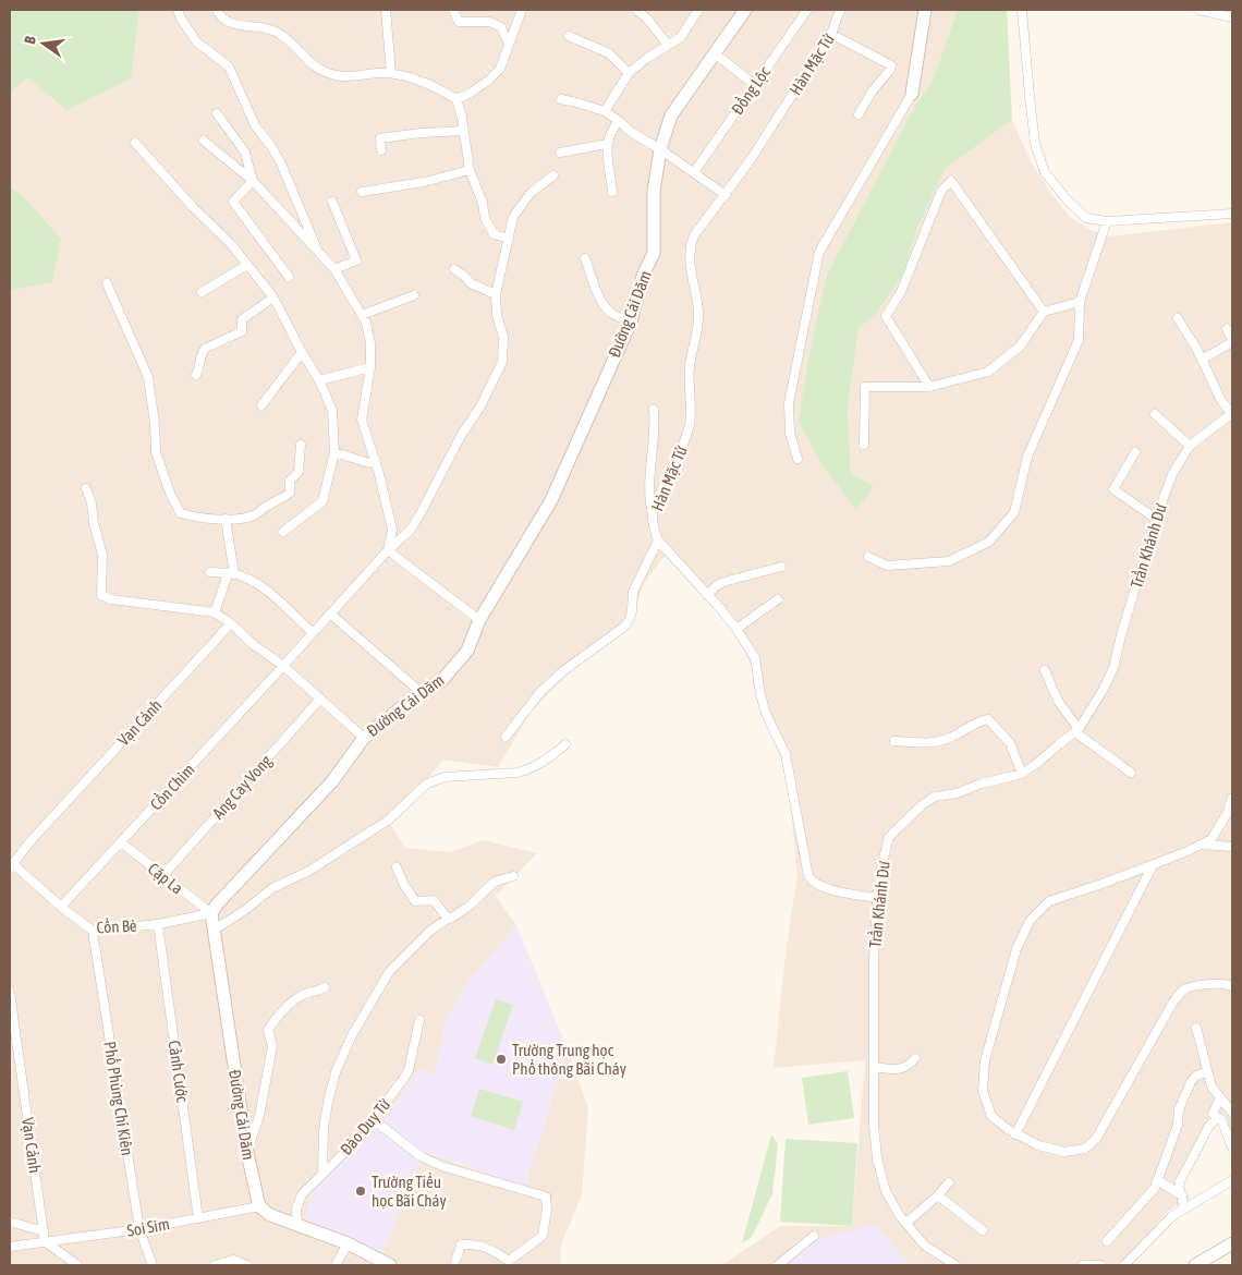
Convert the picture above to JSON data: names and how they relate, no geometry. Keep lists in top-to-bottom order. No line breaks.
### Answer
{"streets":{"street":["Hàn Mặc Tử","Đồng Lộc","Đường Cái Dăm","Trần Khánh Dư","Vạn Cảnh","Cồn Chìm","Ang Cay Vong","Cặp La","Cồn Bè","Cảnh Cước","Phố Phùng Chí Kiên","Đào Duy Từ","Soi Sim"]},"crossings":[["Đường Cái Dăm","Cặp La"],["Đường Cái Dăm","Cồn Bè"],["Đường Cái Dăm","Soi Sim"],["Vạn Cảnh","Cồn Bè"],["Cồn Chìm","Cặp La"],["Cồn Chìm","Cồn Bè"],["Ang Cay Vong","Cặp La"],["Cặp La","Cồn Bè"],["Cồn Bè","Cảnh Cước"],["Cồn Bè","Phố Phùng Chí Kiên"],["Cảnh Cước","Soi Sim"],["Phố Phùng Chí Kiên","Soi Sim"]],"places":["Trường Trung học Phổ thông Bãi Cháy","Trường Tiểu học Bãi Cháy"],"north":"left"}
